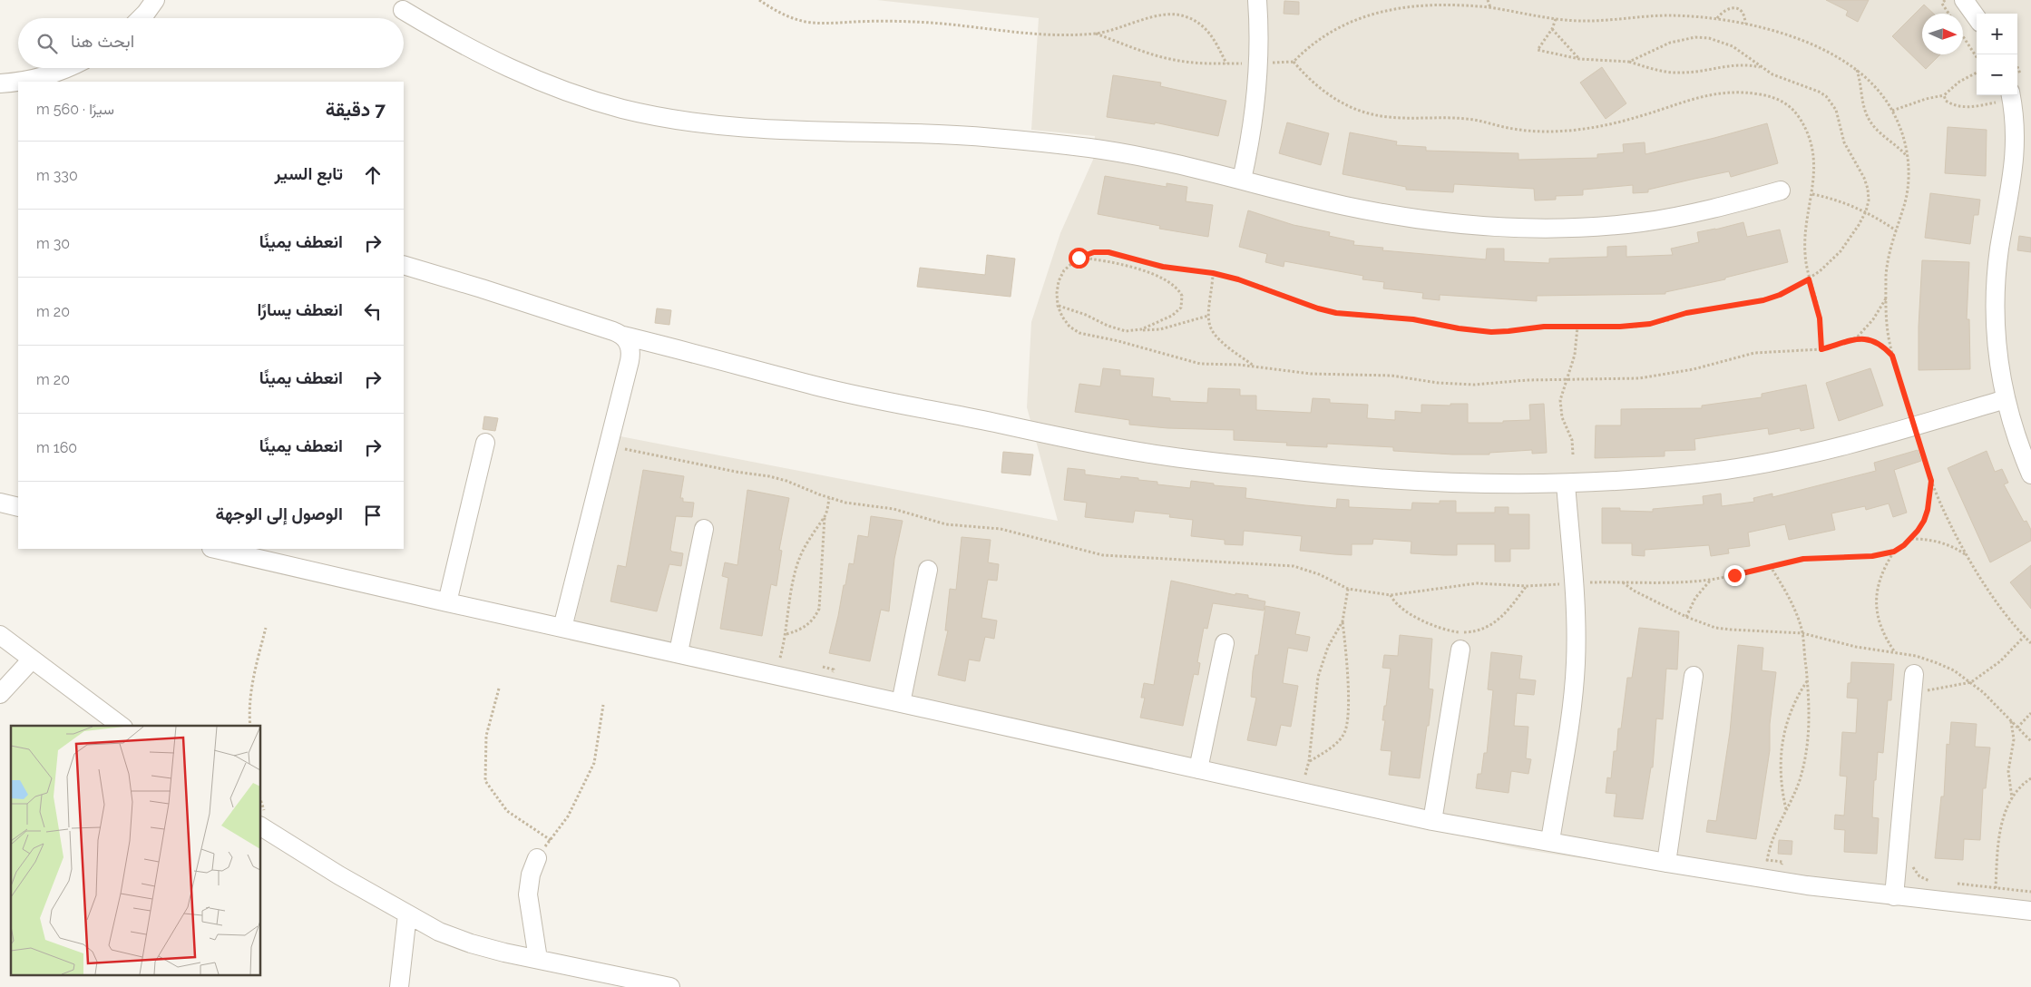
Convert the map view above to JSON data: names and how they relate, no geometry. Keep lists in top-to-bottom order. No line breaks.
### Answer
{"north":"right","page":{"map_buttons":["+","−"],"search":"ابحث هنا","heading":["7 دقيقة","سيرًا · 560 m"],"list":[["تابع السير","330 m"],["انعطف يمينًا","30 m"],["انعطف يسارًا","20 m"],["انعطف يمينًا","20 m"],["انعطف يمينًا","160 m"],"الوصول إلى الوجهة"]}}
